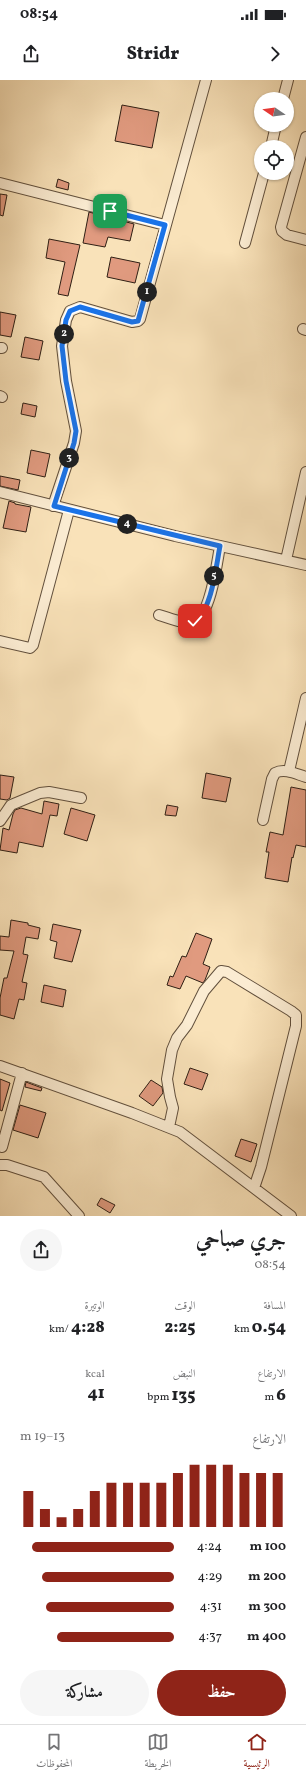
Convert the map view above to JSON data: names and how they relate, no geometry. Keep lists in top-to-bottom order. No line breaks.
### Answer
{"north":"left","page":{"status":"08:54","header":"Stridr","pins":["1","2","3","4","5"],"heading":["جري صباحي","08:54"],"stats":[["المسافة","0.54 km"],["الوقت","2:25"],["الوتيرة","4:28 /km"],["الارتفاع","6 m"],["النبض","135 bpm"],["kcal","41"]],"chart":["الارتفاع","13–19 m"],"list":[{"name":"100 m","note":"4:24"},{"name":"200 m","note":"4:29"},{"name":"300 m","note":"4:31"},{"name":"400 m","note":"4:37"}],"buttons":["حفظ","مشاركة"],"tabs":["الرئيسية","الخريطة","المحفوظات"]}}
